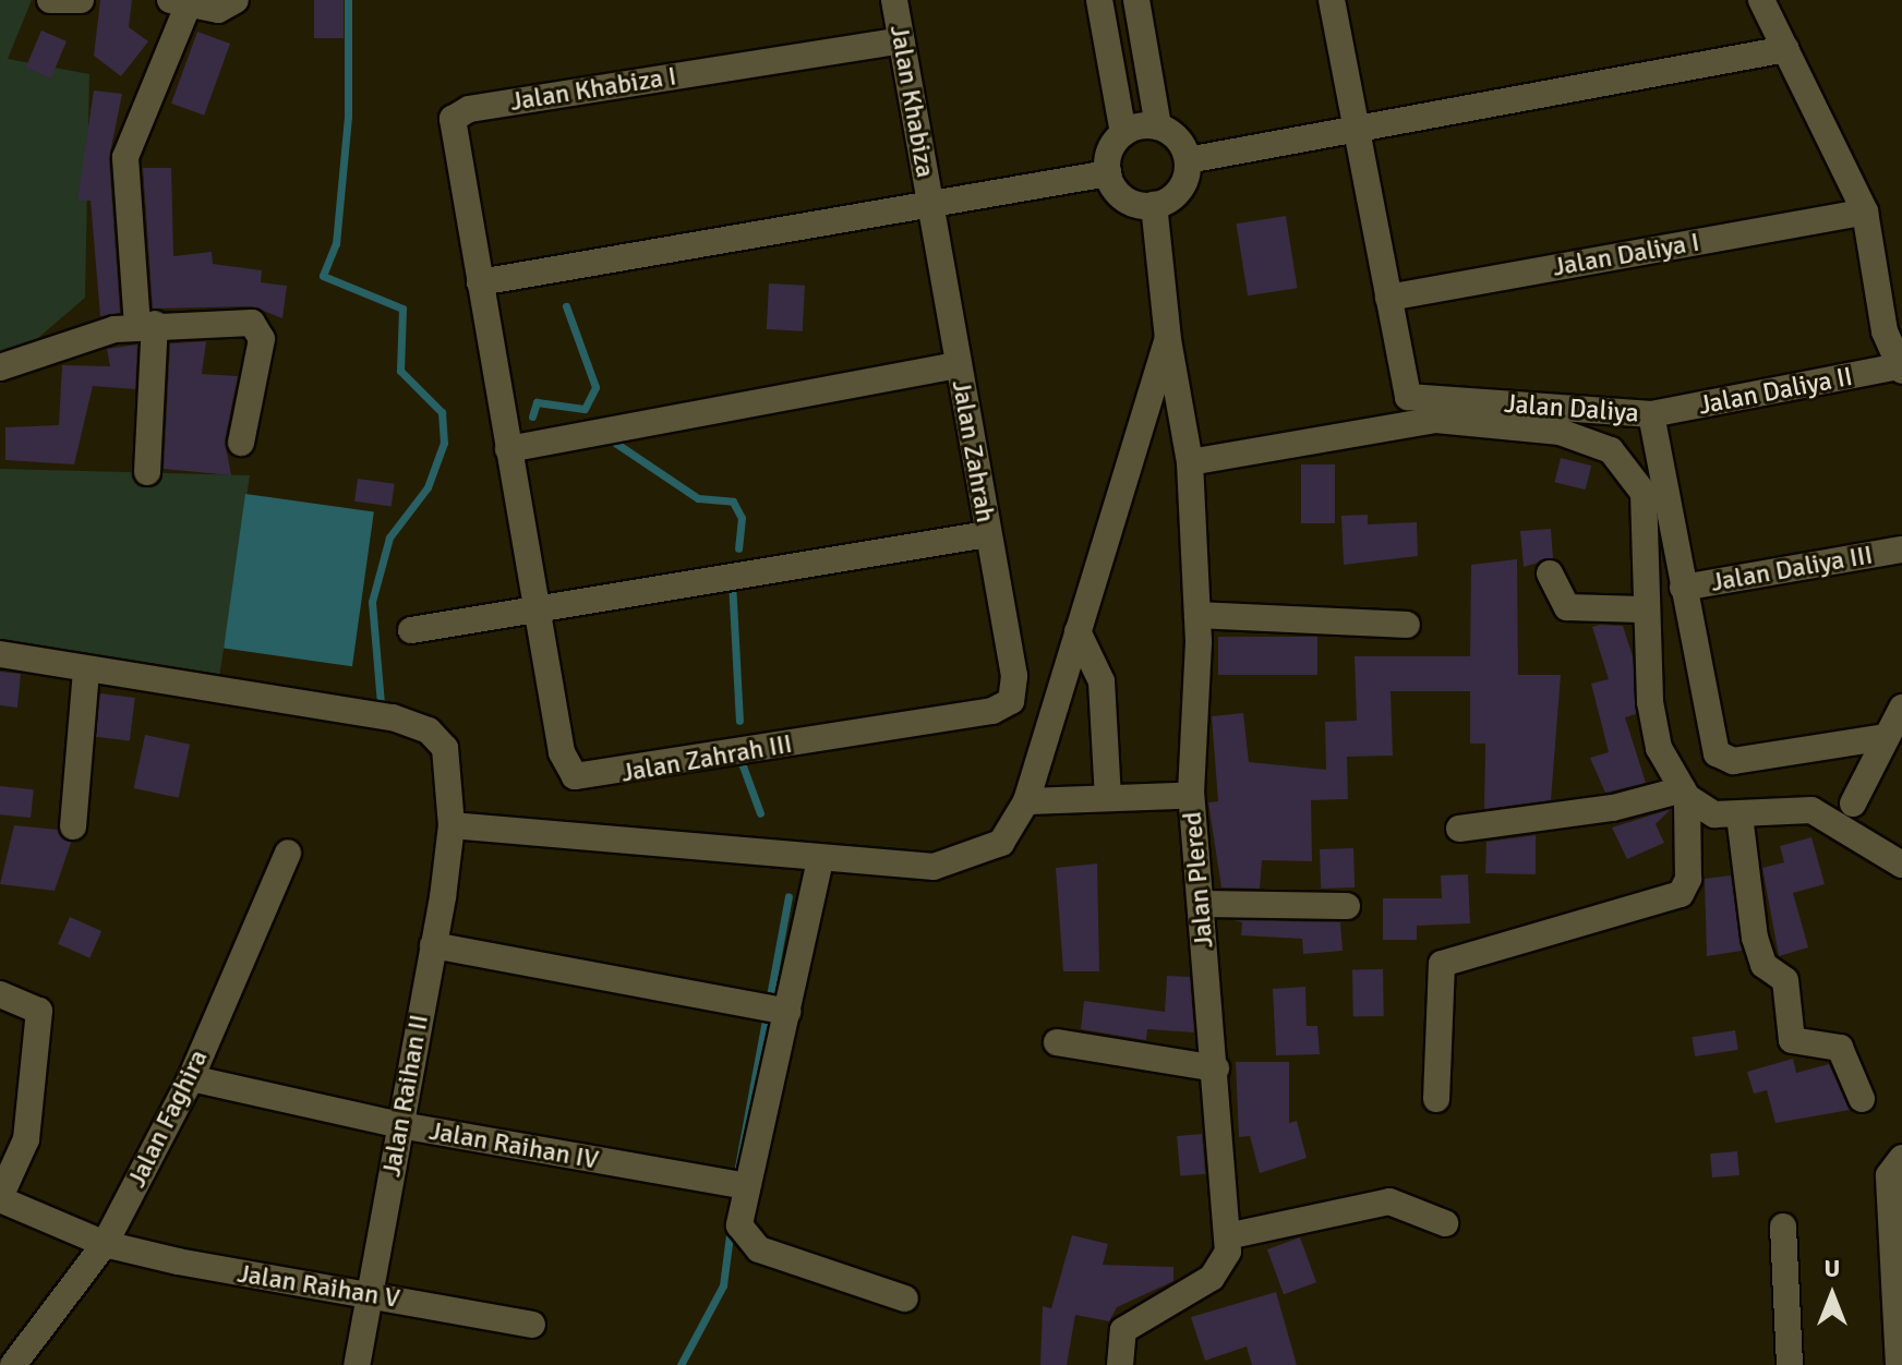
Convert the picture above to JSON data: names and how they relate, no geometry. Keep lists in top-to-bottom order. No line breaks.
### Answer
{"streets":{"street":["Jalan Khabiza I","Jalan Khabiza","Jalan Daliya I","Jalan Daliya II","Jalan Daliya","Jalan Zahrah","Jalan Daliya III","Jalan Zahrah III","Jalan Plered","Jalan Raihan II","Jalan Faghira","Jalan Raihan IV","Jalan Raihan V"]},"crossings":[["Jalan Khabiza I","Jalan Khabiza"],["Jalan Khabiza","Jalan Zahrah"],["Jalan Daliya I","Jalan Daliya"],["Jalan Daliya II","Jalan Daliya"],["Jalan Daliya","Jalan Daliya III"],["Jalan Zahrah","Jalan Zahrah III"],["Jalan Raihan II","Jalan Raihan IV"],["Jalan Raihan II","Jalan Raihan V"],["Jalan Faghira","Jalan Raihan IV"],["Jalan Faghira","Jalan Raihan V"]],"north":"top"}
